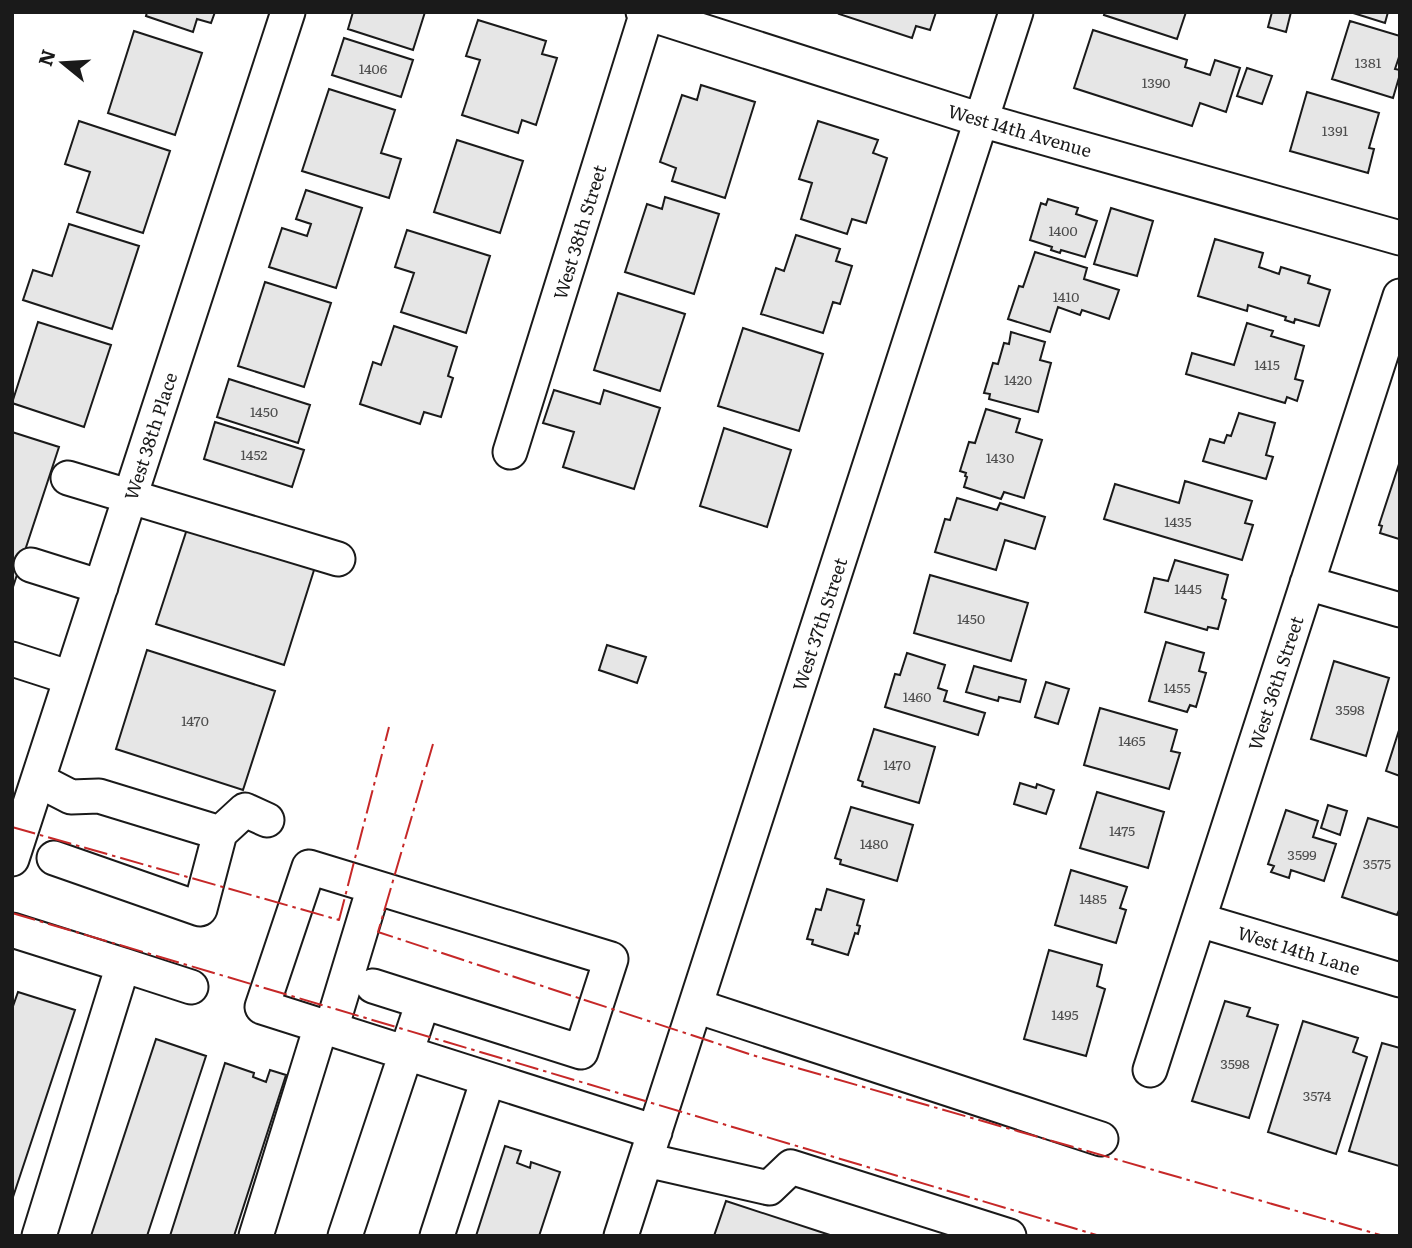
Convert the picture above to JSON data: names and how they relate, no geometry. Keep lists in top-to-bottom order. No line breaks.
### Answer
{"streets":{"street":["West 14th Avenue","West 38th Street","West 38th Place","West 37th Street","West 36th Street","West 14th Lane"]},"crossings":[["West 14th Avenue","West 38th Street"],["West 14th Avenue","West 37th Street"],["West 36th Street","West 14th Lane"]],"house_numbers":["1381","1406","1390","1391","1400","1410","1415","1420","1450","1452","1430","1435","1445","1450","1455","1460","3598","1470","1465","1470","1475","1480","3599","3575","1485","1495","3598","3574"],"north":"left"}
